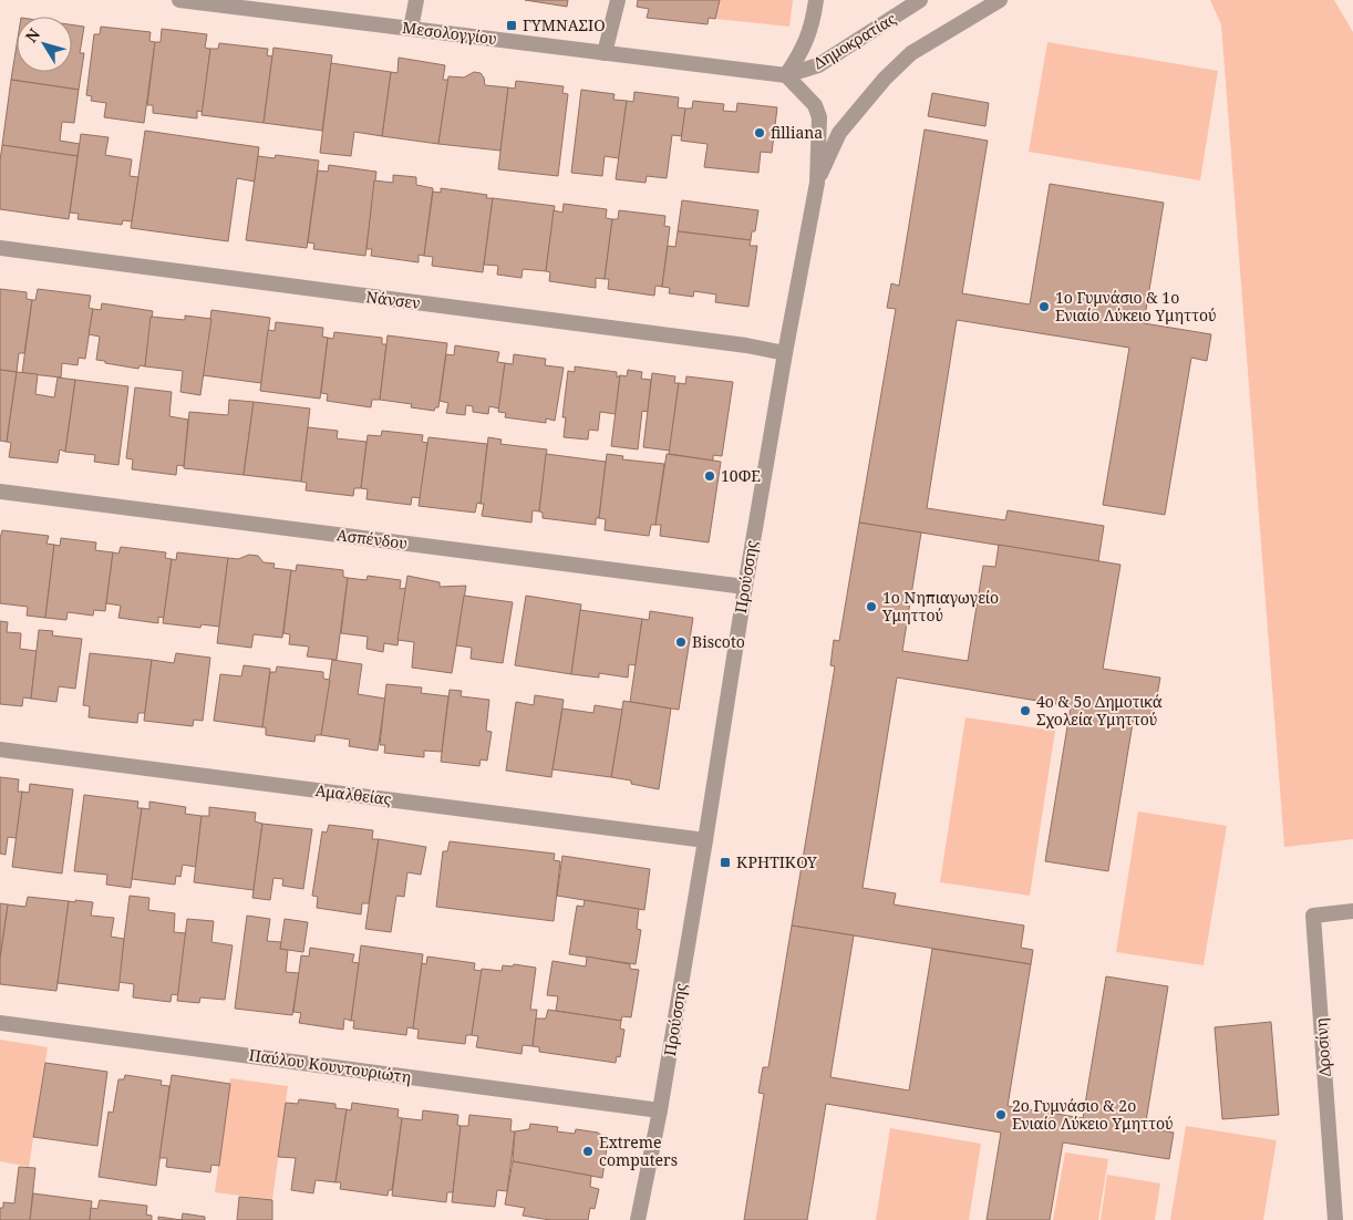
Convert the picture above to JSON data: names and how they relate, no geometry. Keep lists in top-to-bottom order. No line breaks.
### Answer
{"streets":{"street":["Μεσολογγίου","Δημοκρατίας","Νάνσεν","Ασπένδου","Προύσσης","Αμαλθείας","Δροσίνη","Παύλου Κουντουριώτη"]},"crossings":[["Μεσολογγίου","Δημοκρατίας"],["Μεσολογγίου","Προύσσης"],["Δημοκρατίας","Προύσσης"],["Νάνσεν","Προύσσης"],["Ασπένδου","Προύσσης"],["Προύσσης","Αμαλθείας"],["Προύσσης","Παύλου Κουντουριώτη"]],"places":{"transit":["ΓΥΜΝΑΣΙΟ","ΚΡΗΤΙΚΟΥ"],"other":["filliana","1ο Γυμνάσιο & 1ο Ενιαίο Λύκειο Υμηττού","10ΦΕ","1ο Νηπιαγωγείο Υμηττού","Biscoto","4ο & 5ο Δημοτικά Σχολεία Υμηττού","2ο Γυμνάσιο & 2ο Ενιαίο Λύκειο Υμηττού","Extreme computers"]},"north":"top left"}
